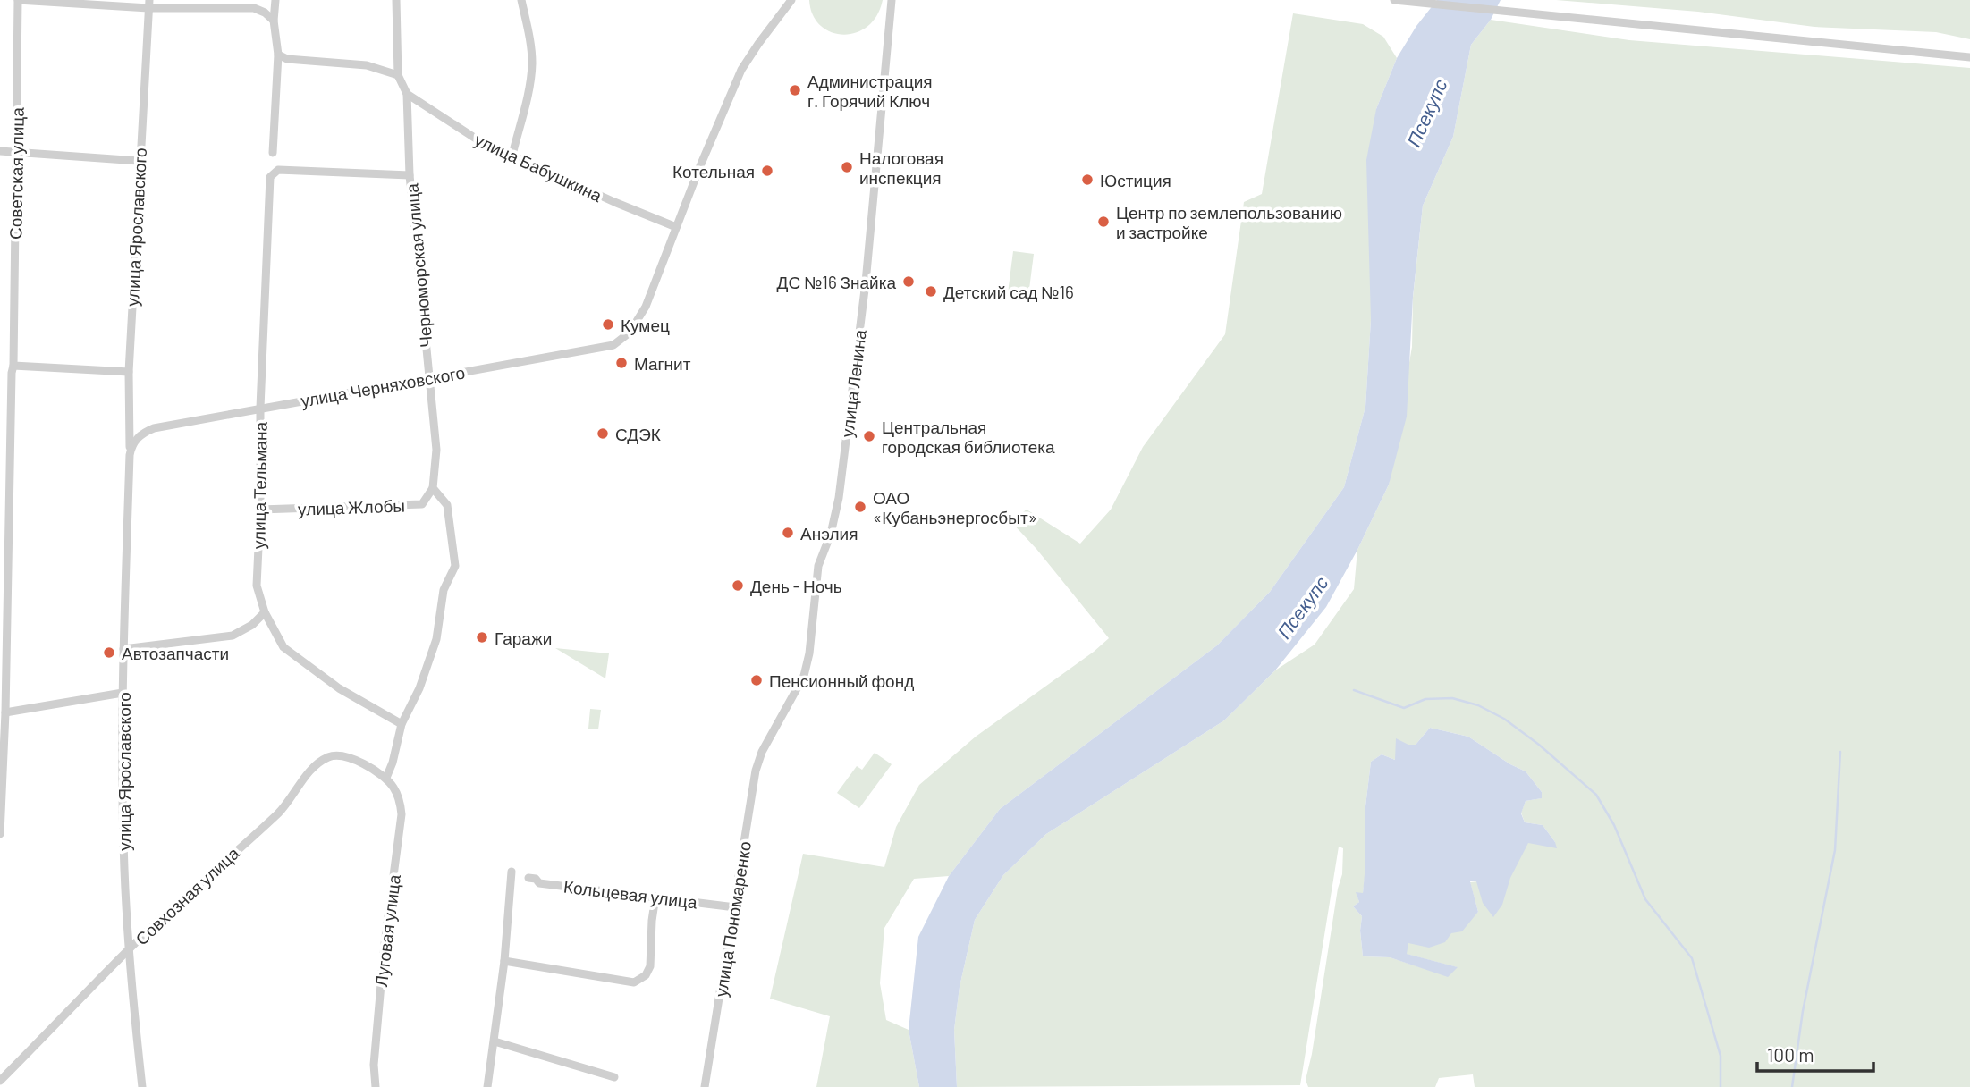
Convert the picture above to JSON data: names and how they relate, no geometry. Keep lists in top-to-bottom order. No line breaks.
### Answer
{"streets":{"street":["улица Бабушкина","Советская улица","улица Ярославского","Черноморская улица","улица Ленина","улица Черняховского","улица Тельмана","улица Жлобы","Кольцевая улица","Совхозная улица","улица Пономаренко","Луговая улица"]},"crossings":[["улица Бабушкина","Черноморская улица"],["улица Бабушкина","улица Черняховского"],["улица Ярославского","улица Черняховского"],["улица Ярославского","Совхозная улица"],["Черноморская улица","улица Черняховского"],["Черноморская улица","улица Тельмана"],["Черноморская улица","улица Жлобы"],["улица Ленина","улица Пономаренко"],["улица Черняховского","улица Тельмана"],["улица Тельмана","улица Жлобы"],["Кольцевая улица","улица Пономаренко"],["Совхозная улица","Луговая улица"]],"water":["Псекупс"],"places":["Администрация г. Горячий Ключ","Налоговая инспекция","Котельная","Юстиция","Центр по землепользованию и застройке","ДС №16 Знайка","Детский сад №16","Кумец","Магнит","СДЭК","Центральная городская библиотека","ОАО «Кубаньэнергосбыт»","Анэлия","День - Ночь","Гаражи","Автозапчасти","Пенсионный фонд"],"scale_bar":"100 m"}
